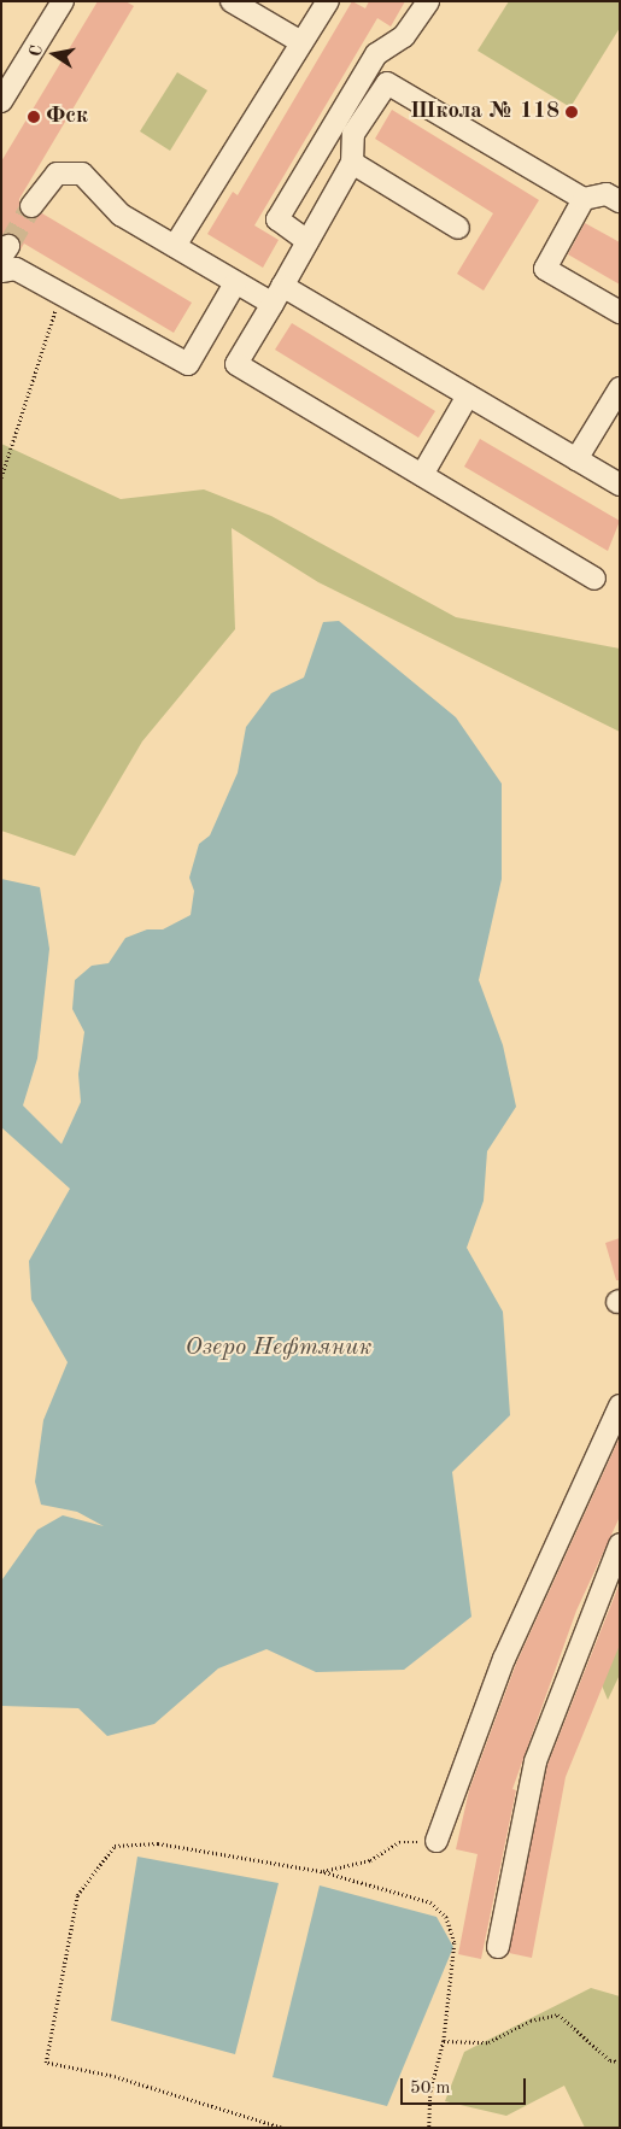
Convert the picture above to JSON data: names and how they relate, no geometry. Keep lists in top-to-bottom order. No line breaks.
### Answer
{"water":["Озеро Нефтяник"],"places":["Школа № 118","Фск"],"scale_bar":"50 m","north":"left"}
